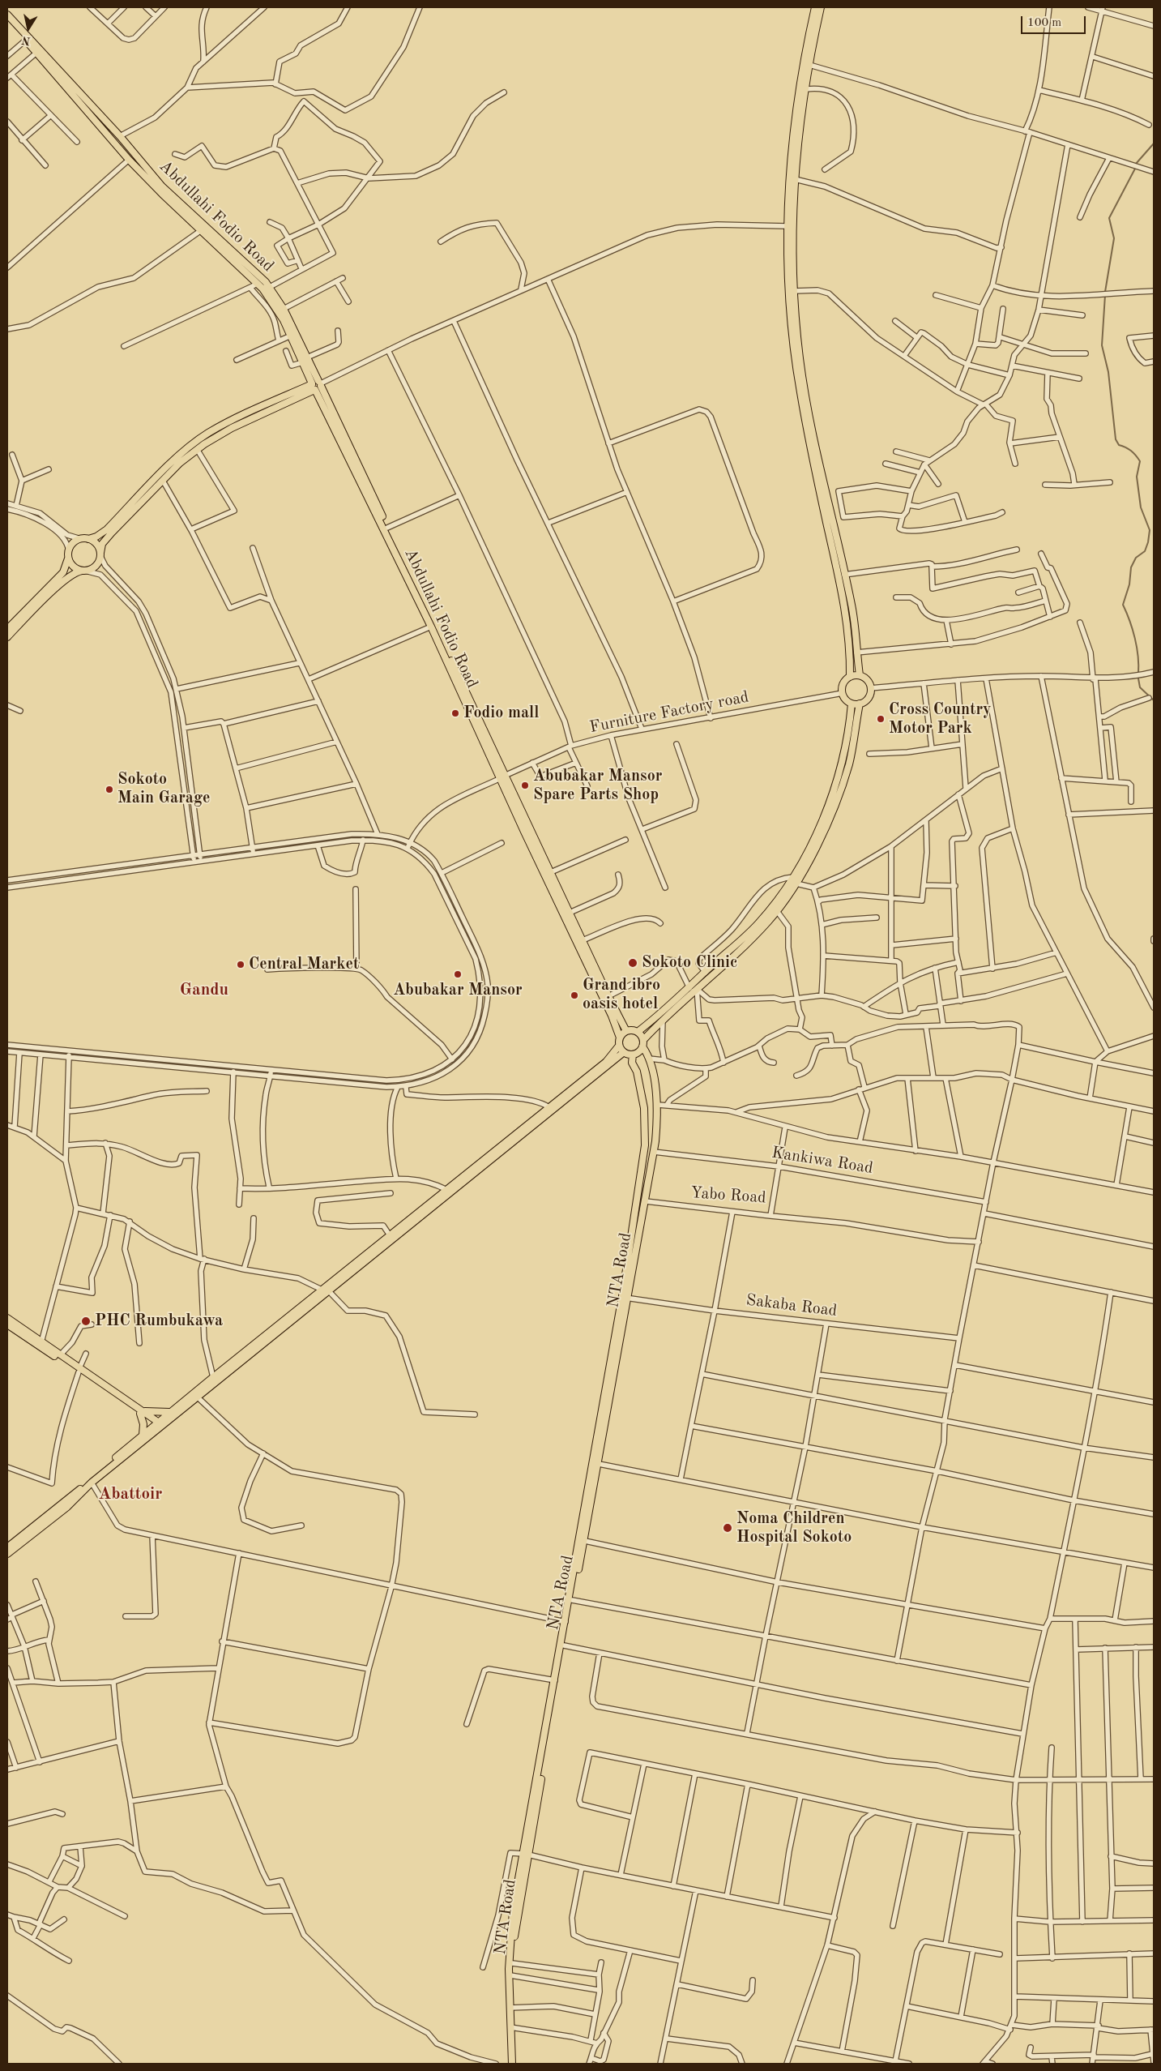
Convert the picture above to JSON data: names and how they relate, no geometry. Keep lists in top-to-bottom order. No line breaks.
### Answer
{"streets":{"main road":["Abdullahi Fodio Road","NTA Road"],"street":["Furniture Factory road","Kankiwa Road","Yabo Road","Sakaba Road"]},"crossings":[["Abdullahi Fodio Road","Furniture Factory road"],["Abdullahi Fodio Road","NTA Road"],["Kankiwa Road","Yabo Road"],["Kankiwa Road","NTA Road"],["Yabo Road","NTA Road"],["NTA Road","Sakaba Road"]],"districts":["Gandu","Abattoir"],"places":["Fodio mall","Cross Country Motor Park","Abubakar Mansor Spare Parts Shop","Sokoto Main Garage","Sokoto Clinic","Central Market","Abubakar Mansor","Grand ibro oasis hotel","PHC Rumbukawa","Noma Children Hospital Sokoto"],"scale_bar":"100 m","north":"bottom"}
